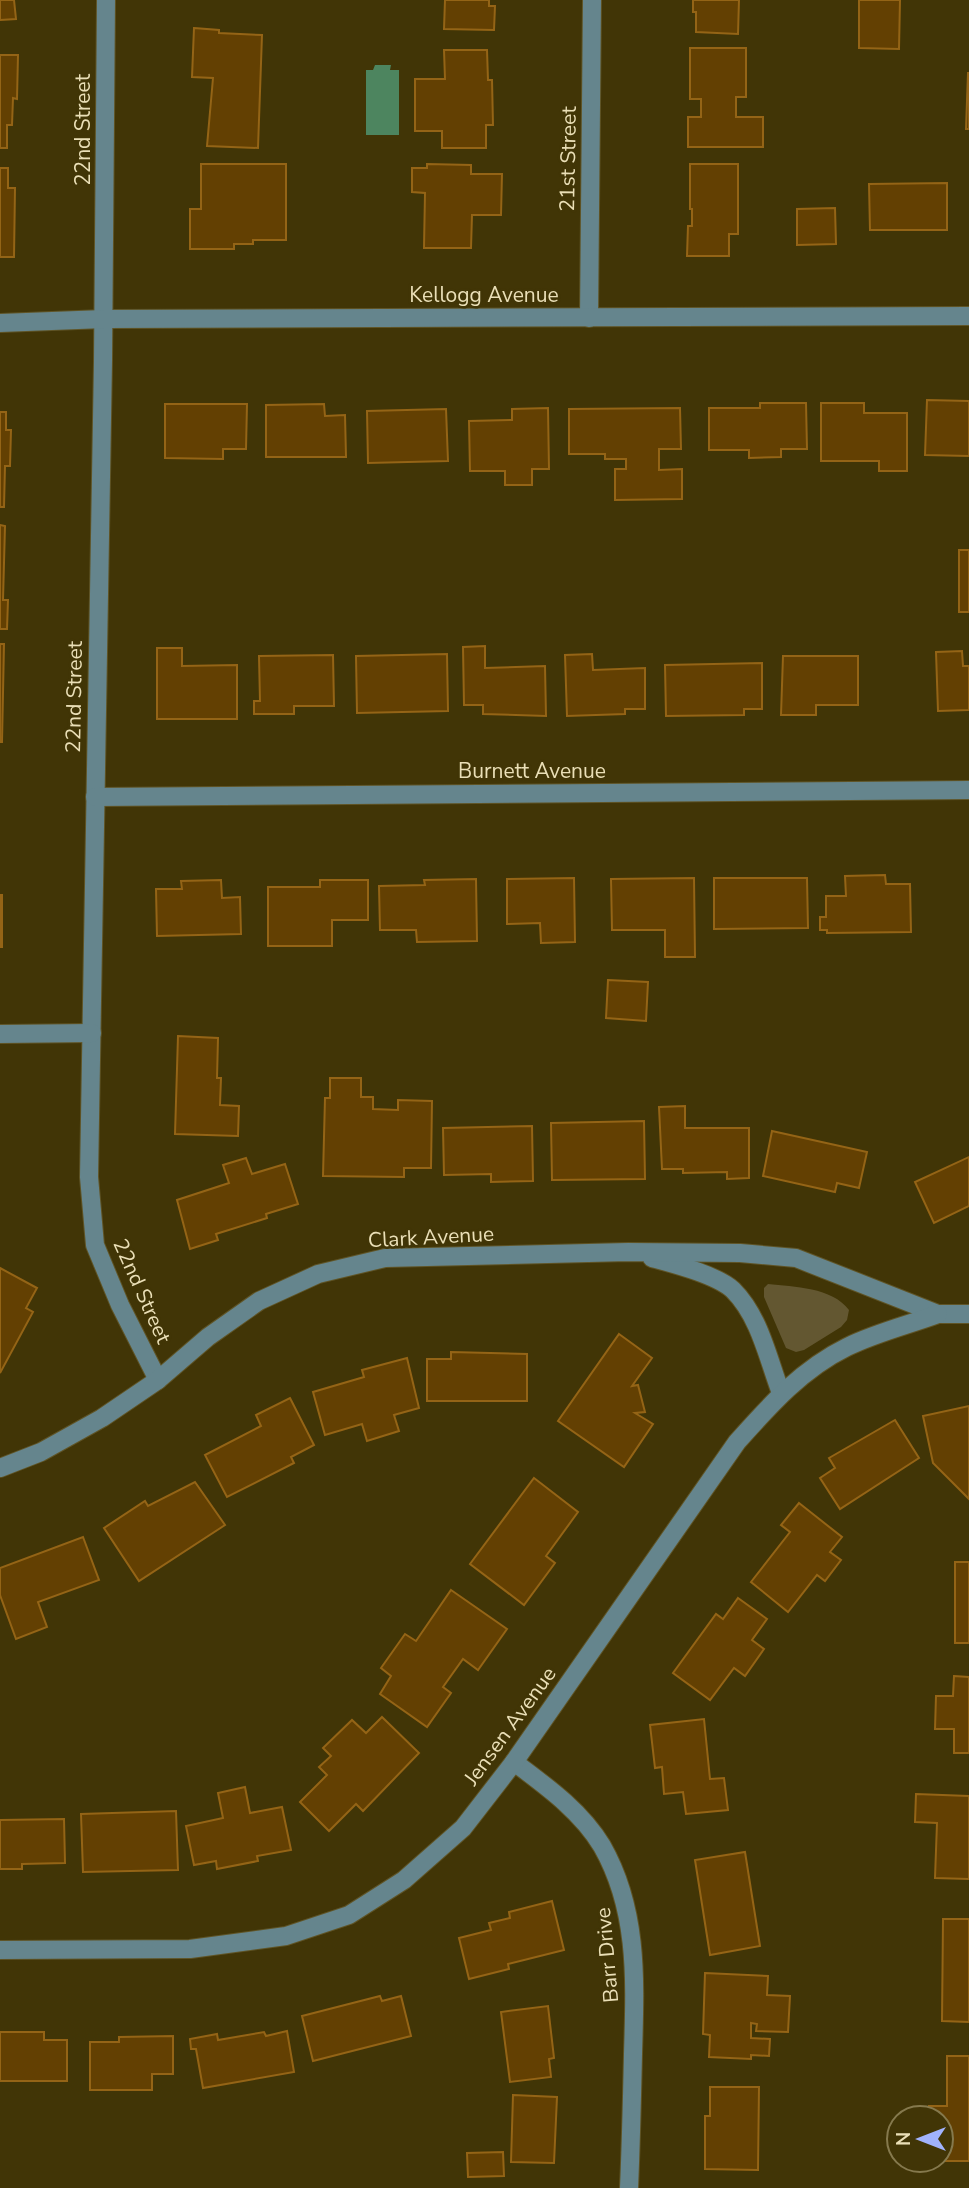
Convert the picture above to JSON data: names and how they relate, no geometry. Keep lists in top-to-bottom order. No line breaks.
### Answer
{"streets":{"street":["22nd Street","21st Street","Kellogg Avenue","Burnett Avenue","Clark Avenue","Jensen Avenue","Barr Drive"]},"crossings":[["22nd Street","Kellogg Avenue"],["22nd Street","Burnett Avenue"],["22nd Street","Clark Avenue"],["21st Street","Kellogg Avenue"],["Clark Avenue","Jensen Avenue"],["Jensen Avenue","Barr Drive"]],"north":"left"}
